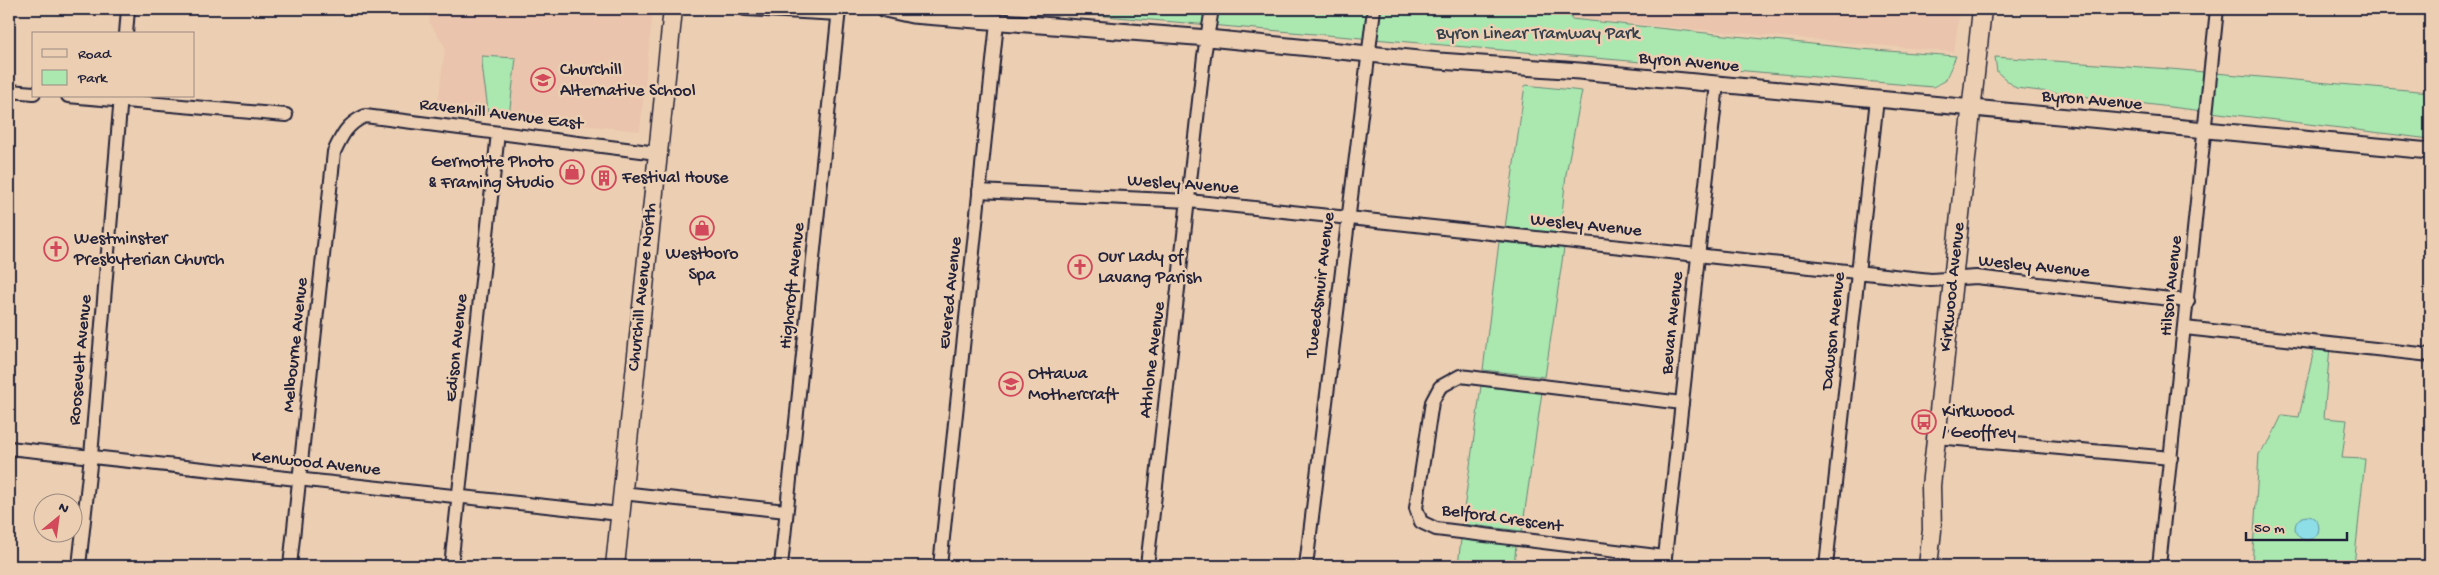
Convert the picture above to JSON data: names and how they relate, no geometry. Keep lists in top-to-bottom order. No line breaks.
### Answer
{"streets":{"main road":["Churchill Avenue North","Kirkwood Avenue"],"street":["Byron Avenue","Ravenhill Avenue East","Wesley Avenue","Tweedsmuir Avenue","Highcroft Avenue","Hilson Avenue","Evered Avenue","Bevan Avenue","Dawson Avenue","Melbourne Avenue","Edison Avenue","Roosevelt Avenue","Athlone Avenue","Kenwood Avenue","Belford Crescent"]},"crossings":[["Byron Avenue","Tweedsmuir Avenue"],["Byron Avenue","Hilson Avenue"],["Byron Avenue","Kirkwood Avenue"],["Byron Avenue","Evered Avenue"],["Byron Avenue","Bevan Avenue"],["Byron Avenue","Dawson Avenue"],["Byron Avenue","Athlone Avenue"],["Ravenhill Avenue East","Churchill Avenue North"],["Ravenhill Avenue East","Melbourne Avenue"],["Ravenhill Avenue East","Edison Avenue"],["Wesley Avenue","Tweedsmuir Avenue"],["Wesley Avenue","Hilson Avenue"],["Wesley Avenue","Kirkwood Avenue"],["Wesley Avenue","Evered Avenue"],["Wesley Avenue","Bevan Avenue"],["Wesley Avenue","Dawson Avenue"],["Wesley Avenue","Athlone Avenue"],["Churchill Avenue North","Kenwood Avenue"],["Bevan Avenue","Belford Crescent"],["Melbourne Avenue","Kenwood Avenue"],["Edison Avenue","Kenwood Avenue"],["Roosevelt Avenue","Kenwood Avenue"]],"parks":["Byron Linear Tramway Park"],"places":{"school or university":["Churchill Alternative School","Ottawa Mothercraft"],"shop":["Germotte Photo & Framing Studio","Westboro Spa"],"building":["Festival House"],"church":["Westminster Presbyterian Church","Our Lady of Lavang Parish"],"bus stop":["Kirkwood / Geoffrey"]},"legend":["Road","Park"],"scale_bar":"50 m","north":"top right"}
